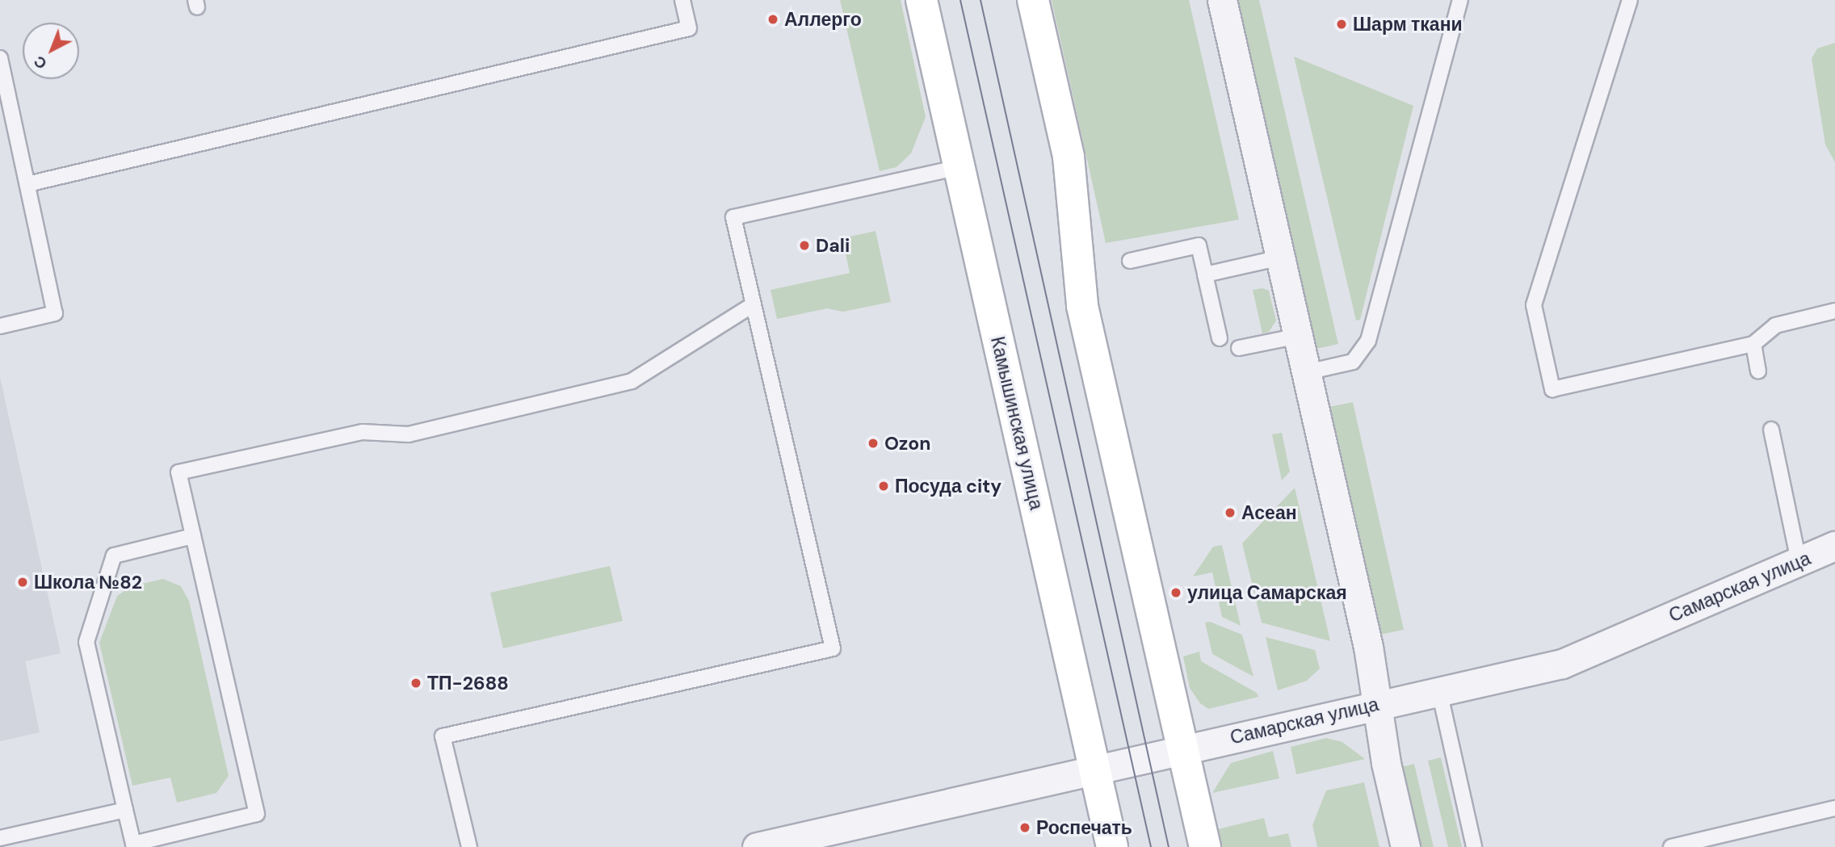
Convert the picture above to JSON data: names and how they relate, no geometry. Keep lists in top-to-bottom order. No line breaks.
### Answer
{"streets":{"main road":["Камышинская улица"],"street":["Самарская улица"]},"crossings":[["Камышинская улица","Самарская улица"]],"places":["Аллерго","Шарм ткани","Dali","Ozon","Посуда city","Асеан","Школа №82","улица Самарская","ТП-2688","Роспечать"],"north":"bottom left"}
